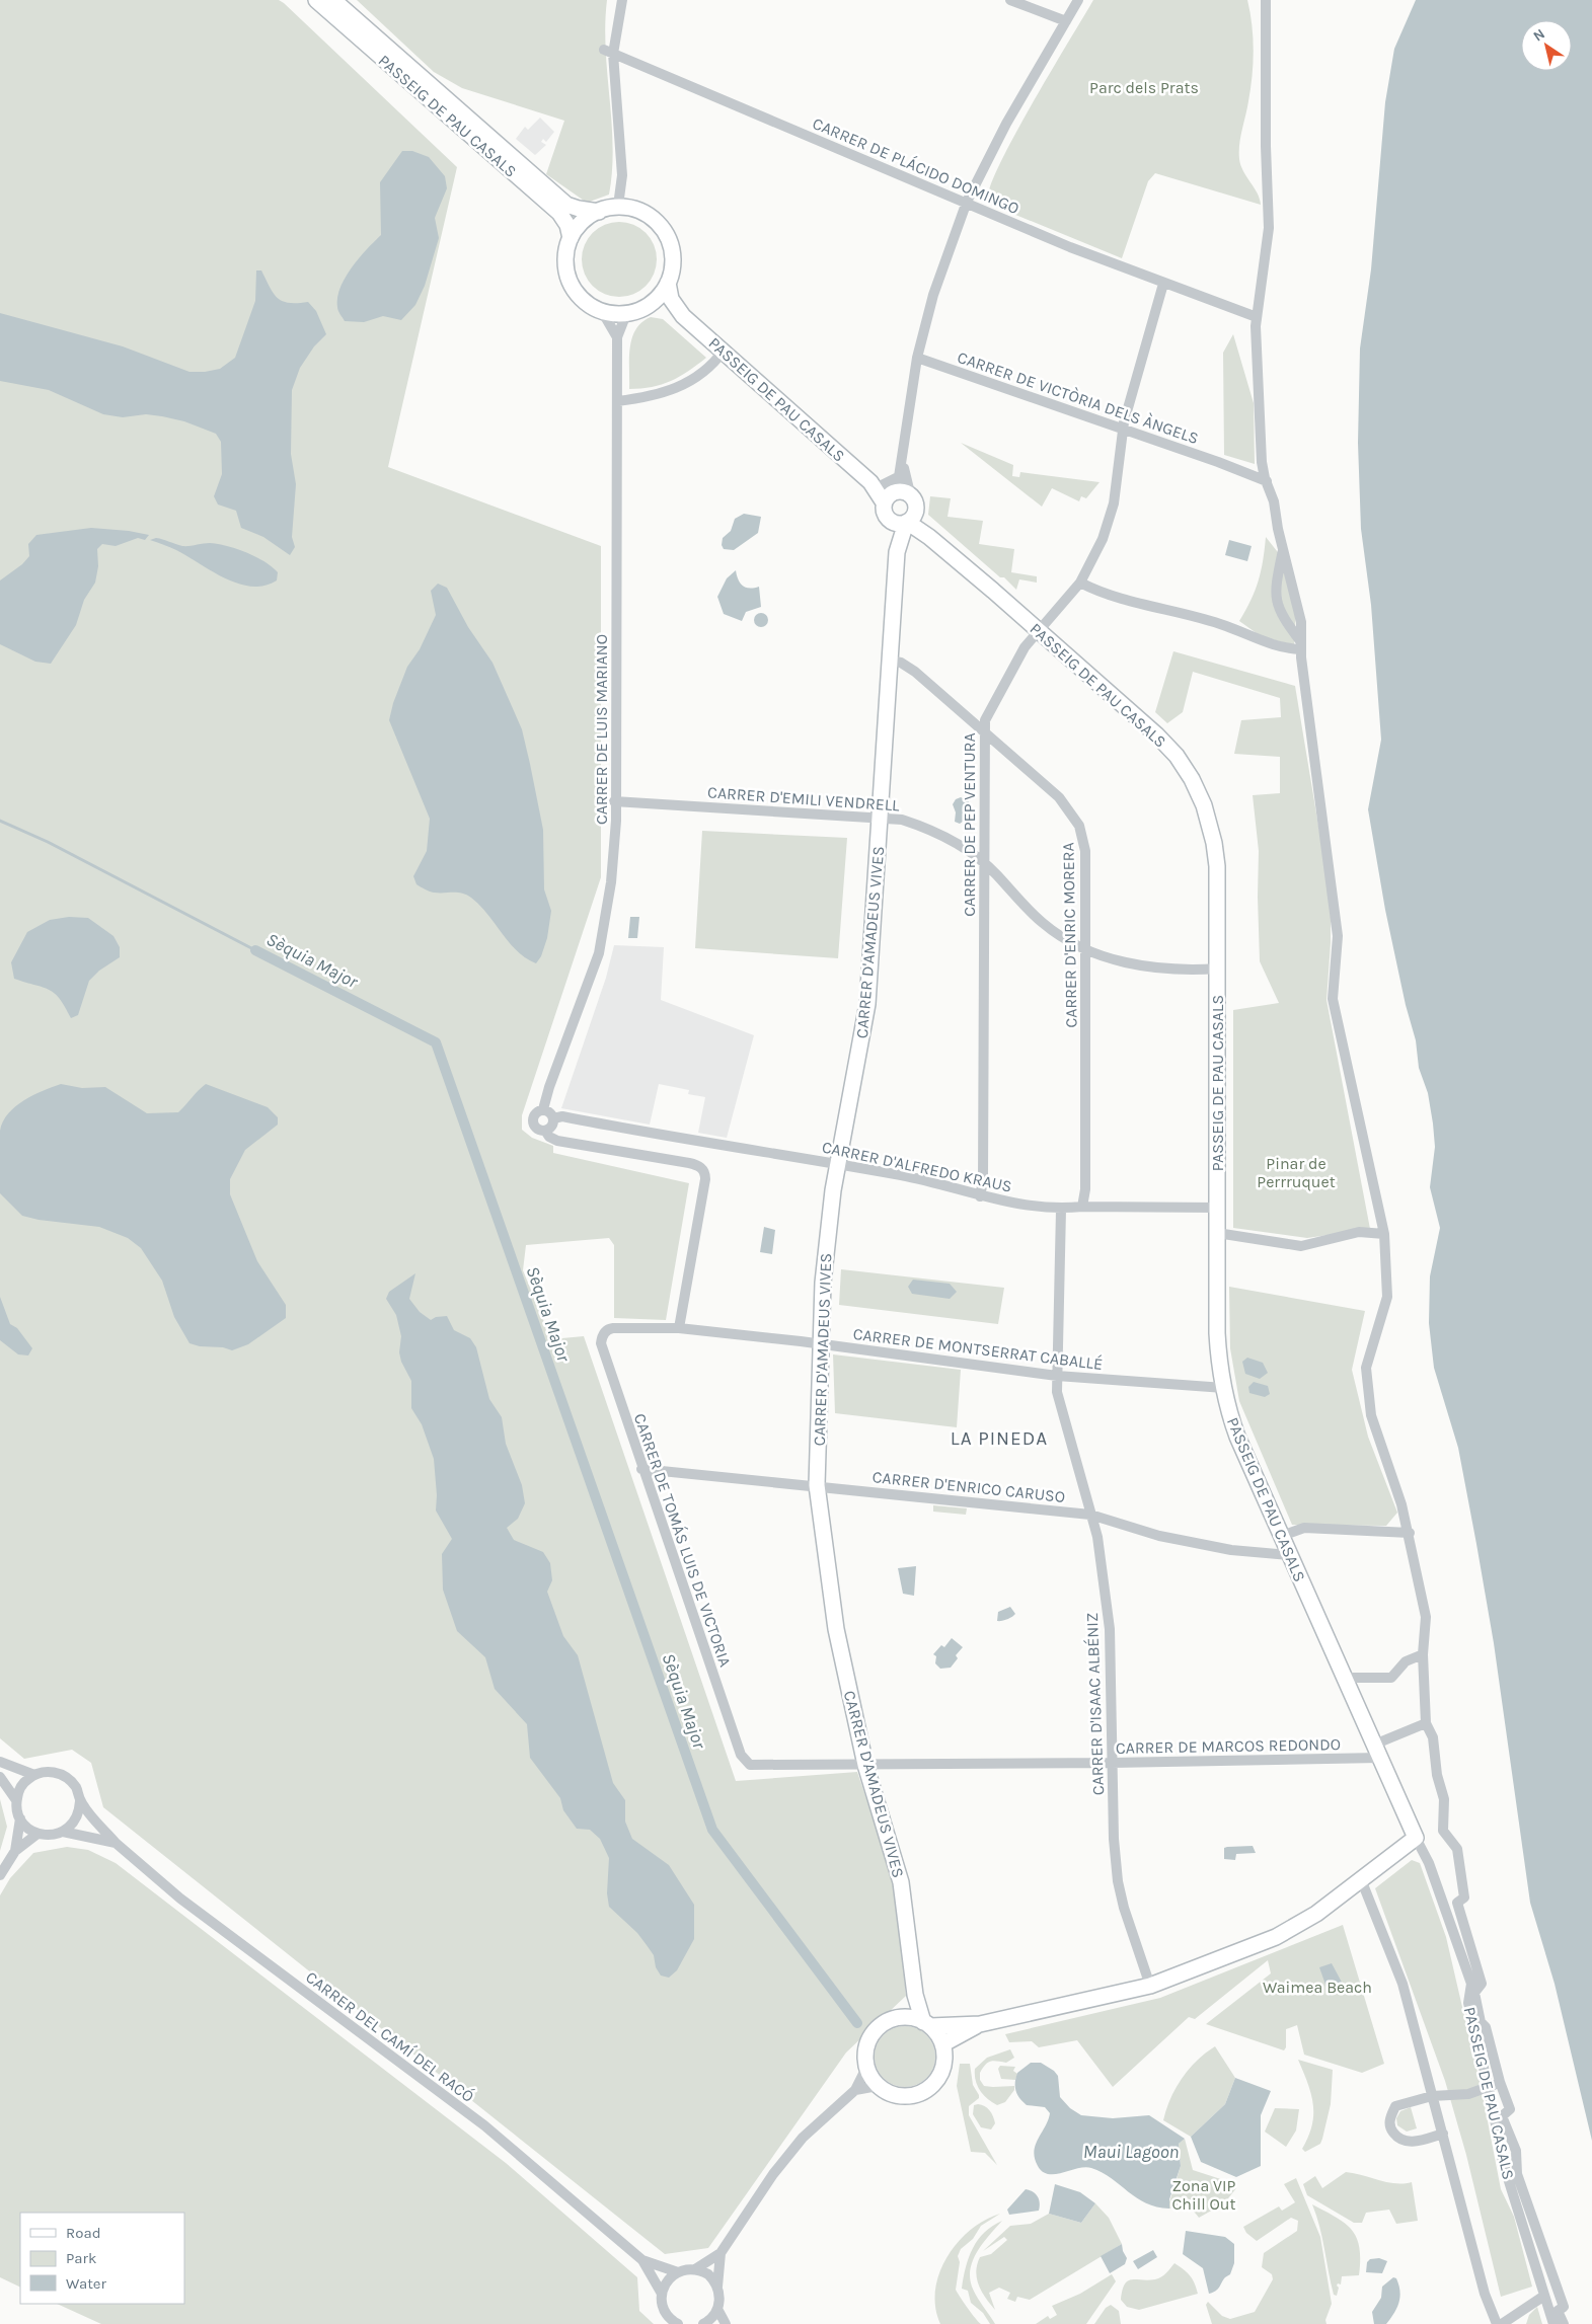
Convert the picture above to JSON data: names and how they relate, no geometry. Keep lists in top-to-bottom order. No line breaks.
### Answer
{"streets":{"street":["PASSEIG DE PAU CASALS","CARRER DE PLÁCIDO DOMINGO","CARRER DE VICTÒRIA DELS ÀNGELS","CARRER DE LUIS MARIANO","CARRER D'EMILI VENDRELL","CARRER DE PEP VENTURA","CARRER D'ENRIC MORERA","CARRER D'AMADEUS VIVES","CARRER D'ALFREDO KRAUS","CARRER DE MONTSERRAT CABALLÉ","CARRER D'ENRICO CARUSO","CARRER DE TOMÁS LUIS DE VICTORIA","CARRER D'ISAAC ALBÉNIZ","CARRER DE MARCOS REDONDO","CARRER DEL CAMÍ DEL RACÓ"]},"crossings":[["PASSEIG DE PAU CASALS","CARRER DE LUIS MARIANO"],["PASSEIG DE PAU CASALS","CARRER D'EMILI VENDRELL"],["PASSEIG DE PAU CASALS","CARRER DE PEP VENTURA"],["PASSEIG DE PAU CASALS","CARRER D'AMADEUS VIVES"],["PASSEIG DE PAU CASALS","CARRER D'ALFREDO KRAUS"],["PASSEIG DE PAU CASALS","CARRER DE MONTSERRAT CABALLÉ"],["PASSEIG DE PAU CASALS","CARRER D'ENRICO CARUSO"],["PASSEIG DE PAU CASALS","CARRER DE MARCOS REDONDO"],["CARRER DE PLÁCIDO DOMINGO","CARRER DE PEP VENTURA"],["CARRER DE VICTÒRIA DELS ÀNGELS","CARRER DE PEP VENTURA"],["CARRER DE LUIS MARIANO","CARRER D'EMILI VENDRELL"],["CARRER DE LUIS MARIANO","CARRER D'ALFREDO KRAUS"],["CARRER D'EMILI VENDRELL","CARRER DE PEP VENTURA"],["CARRER D'EMILI VENDRELL","CARRER D'ENRIC MORERA"],["CARRER D'EMILI VENDRELL","CARRER D'AMADEUS VIVES"],["CARRER DE PEP VENTURA","CARRER D'ENRIC MORERA"],["CARRER DE PEP VENTURA","CARRER D'ALFREDO KRAUS"],["CARRER D'ENRIC MORERA","CARRER D'AMADEUS VIVES"],["CARRER D'ENRIC MORERA","CARRER D'ALFREDO KRAUS"],["CARRER D'AMADEUS VIVES","CARRER D'ALFREDO KRAUS"],["CARRER D'AMADEUS VIVES","CARRER DE MONTSERRAT CABALLÉ"],["CARRER D'AMADEUS VIVES","CARRER D'ENRICO CARUSO"],["CARRER D'AMADEUS VIVES","CARRER DE MARCOS REDONDO"],["CARRER D'ALFREDO KRAUS","CARRER D'ISAAC ALBÉNIZ"],["CARRER DE MONTSERRAT CABALLÉ","CARRER DE TOMÁS LUIS DE VICTORIA"],["CARRER DE MONTSERRAT CABALLÉ","CARRER D'ISAAC ALBÉNIZ"],["CARRER D'ENRICO CARUSO","CARRER DE TOMÁS LUIS DE VICTORIA"],["CARRER D'ENRICO CARUSO","CARRER D'ISAAC ALBÉNIZ"],["CARRER DE TOMÁS LUIS DE VICTORIA","CARRER DE MARCOS REDONDO"],["CARRER D'ISAAC ALBÉNIZ","CARRER DE MARCOS REDONDO"]],"districts":["LA PINEDA"],"water":["Sèquia Major","Maui Lagoon"],"parks":["Parc dels Prats","Pinar de Perrruquet","Waimea Beach","Zona VIP Chill Out"],"legend":["Road","Park","Water"],"north":"top left"}
